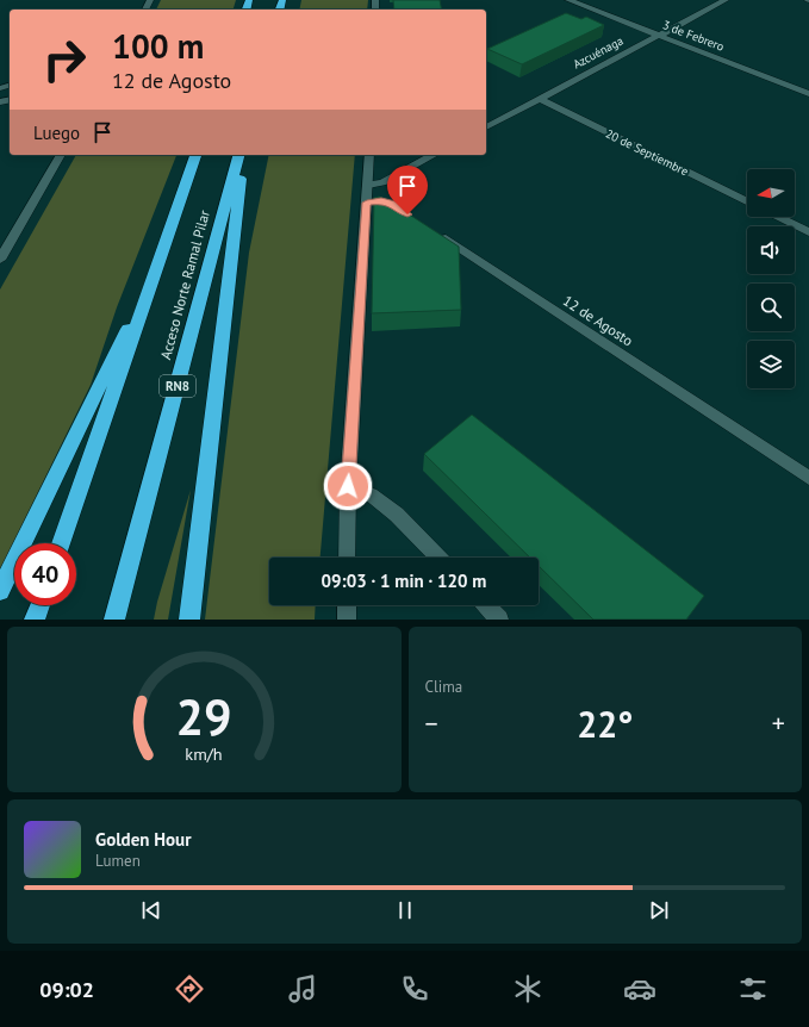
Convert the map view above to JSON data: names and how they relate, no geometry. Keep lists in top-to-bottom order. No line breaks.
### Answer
{"streets":{"highway":["Acceso Norte Ramal Pilar","RN8"],"street":["3 de Febrero","Azcuénaga","20 de Septiembre","12 de Agosto"]},"crossings":[["3 de Febrero","Azcuénaga"],["Azcuénaga","20 de Septiembre"]],"north":"left","page":{"turn":["100 m","12 de Agosto"],"then":"Luego","limit":"40","trip":"09:03 · 1 min · 120 m","tile":"Clima","heat":["−","22°","+"],"song":["Golden Hour","Lumen"],"tabs":"09:02","gauge":["29","km/h"]}}
